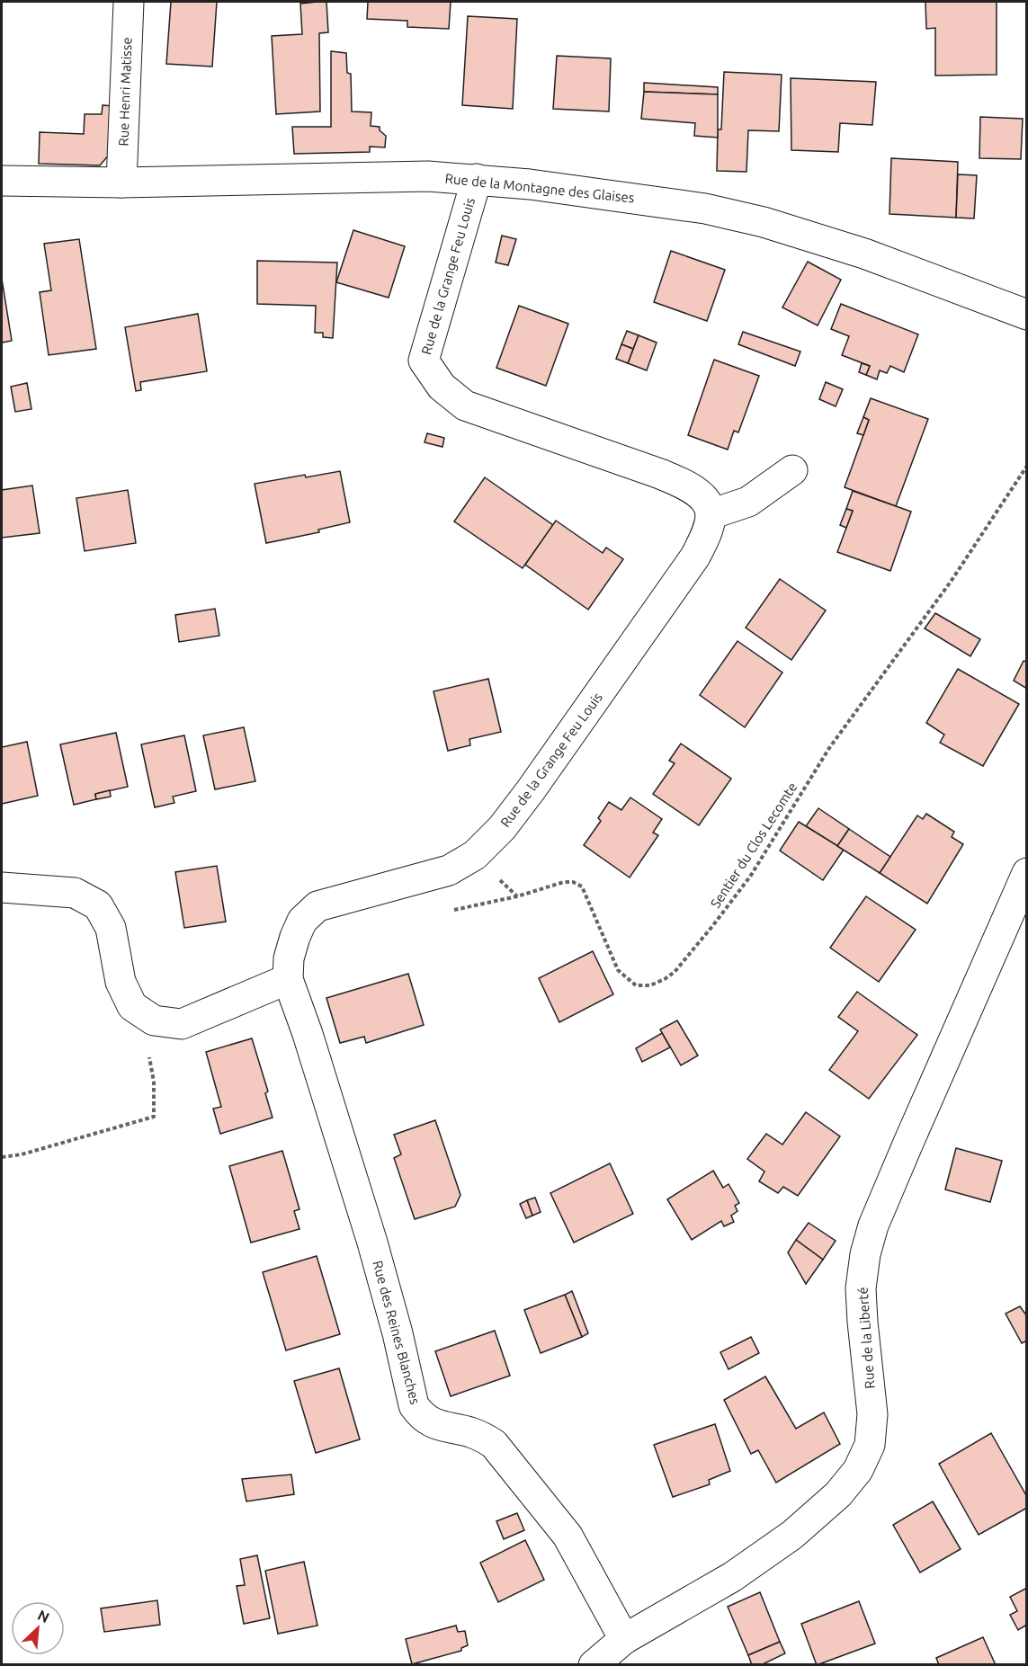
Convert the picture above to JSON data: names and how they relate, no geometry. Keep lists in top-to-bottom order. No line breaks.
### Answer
{"streets":{"street":["Rue Henri Matisse","Rue de la Montagne des Glaises","Rue de la Grange Feu Louis","Rue des Reines Blanches","Rue de la Liberté"],"path":["Sentier du Clos Lecomte"]},"crossings":[["Rue Henri Matisse","Rue de la Montagne des Glaises"],["Rue de la Montagne des Glaises","Rue de la Grange Feu Louis"],["Rue de la Grange Feu Louis","Rue des Reines Blanches"],["Rue des Reines Blanches","Rue de la Liberté"]],"north":"top right"}
